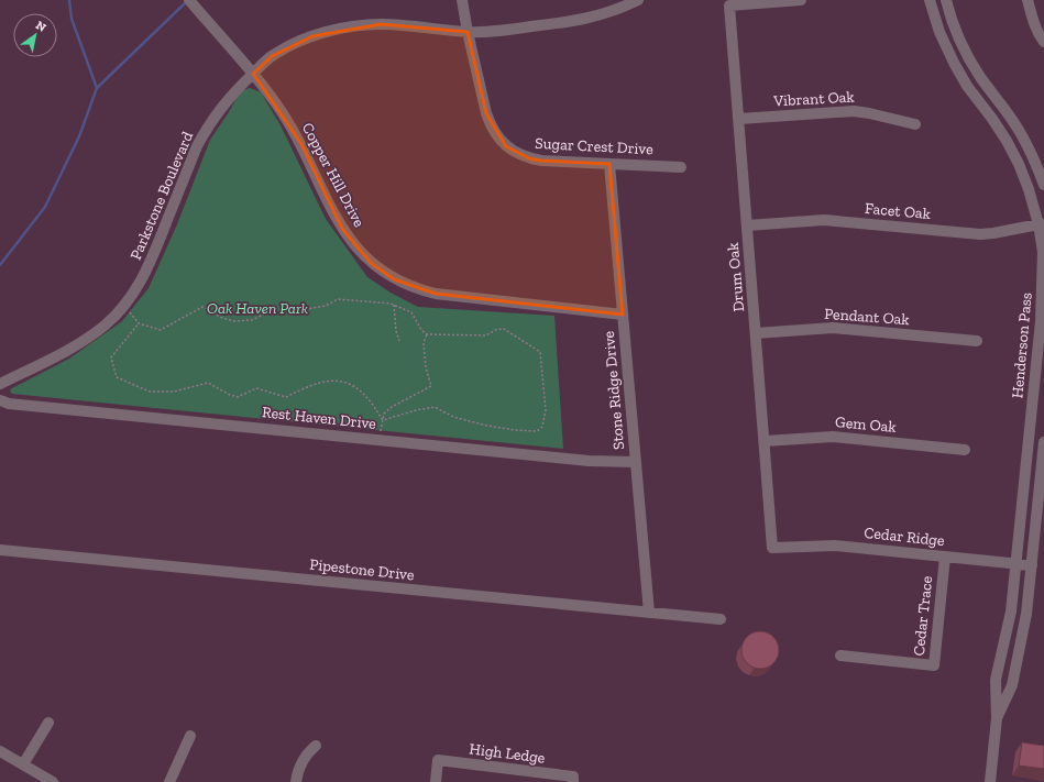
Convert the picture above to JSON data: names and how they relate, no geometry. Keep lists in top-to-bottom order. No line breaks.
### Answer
{"streets":{"street":["Vibrant Oak","Sugar Crest Drive","Copper Hill Drive","Parkstone Boulevard","Facet Oak","Drum Oak","Pendant Oak","Henderson Pass","Stone Ridge Drive","Rest Haven Drive","Gem Oak","Cedar Ridge","Pipestone Drive","Cedar Trace","High Ledge"]},"crossings":[["Vibrant Oak","Drum Oak"],["Sugar Crest Drive","Parkstone Boulevard"],["Sugar Crest Drive","Stone Ridge Drive"],["Copper Hill Drive","Parkstone Boulevard"],["Copper Hill Drive","Stone Ridge Drive"],["Facet Oak","Drum Oak"],["Facet Oak","Henderson Pass"],["Drum Oak","Pendant Oak"],["Drum Oak","Gem Oak"],["Drum Oak","Cedar Ridge"],["Henderson Pass","Cedar Ridge"],["Stone Ridge Drive","Rest Haven Drive"],["Stone Ridge Drive","Pipestone Drive"],["Cedar Ridge","Cedar Trace"]],"parks":["Oak Haven Park"],"north":"top right"}
